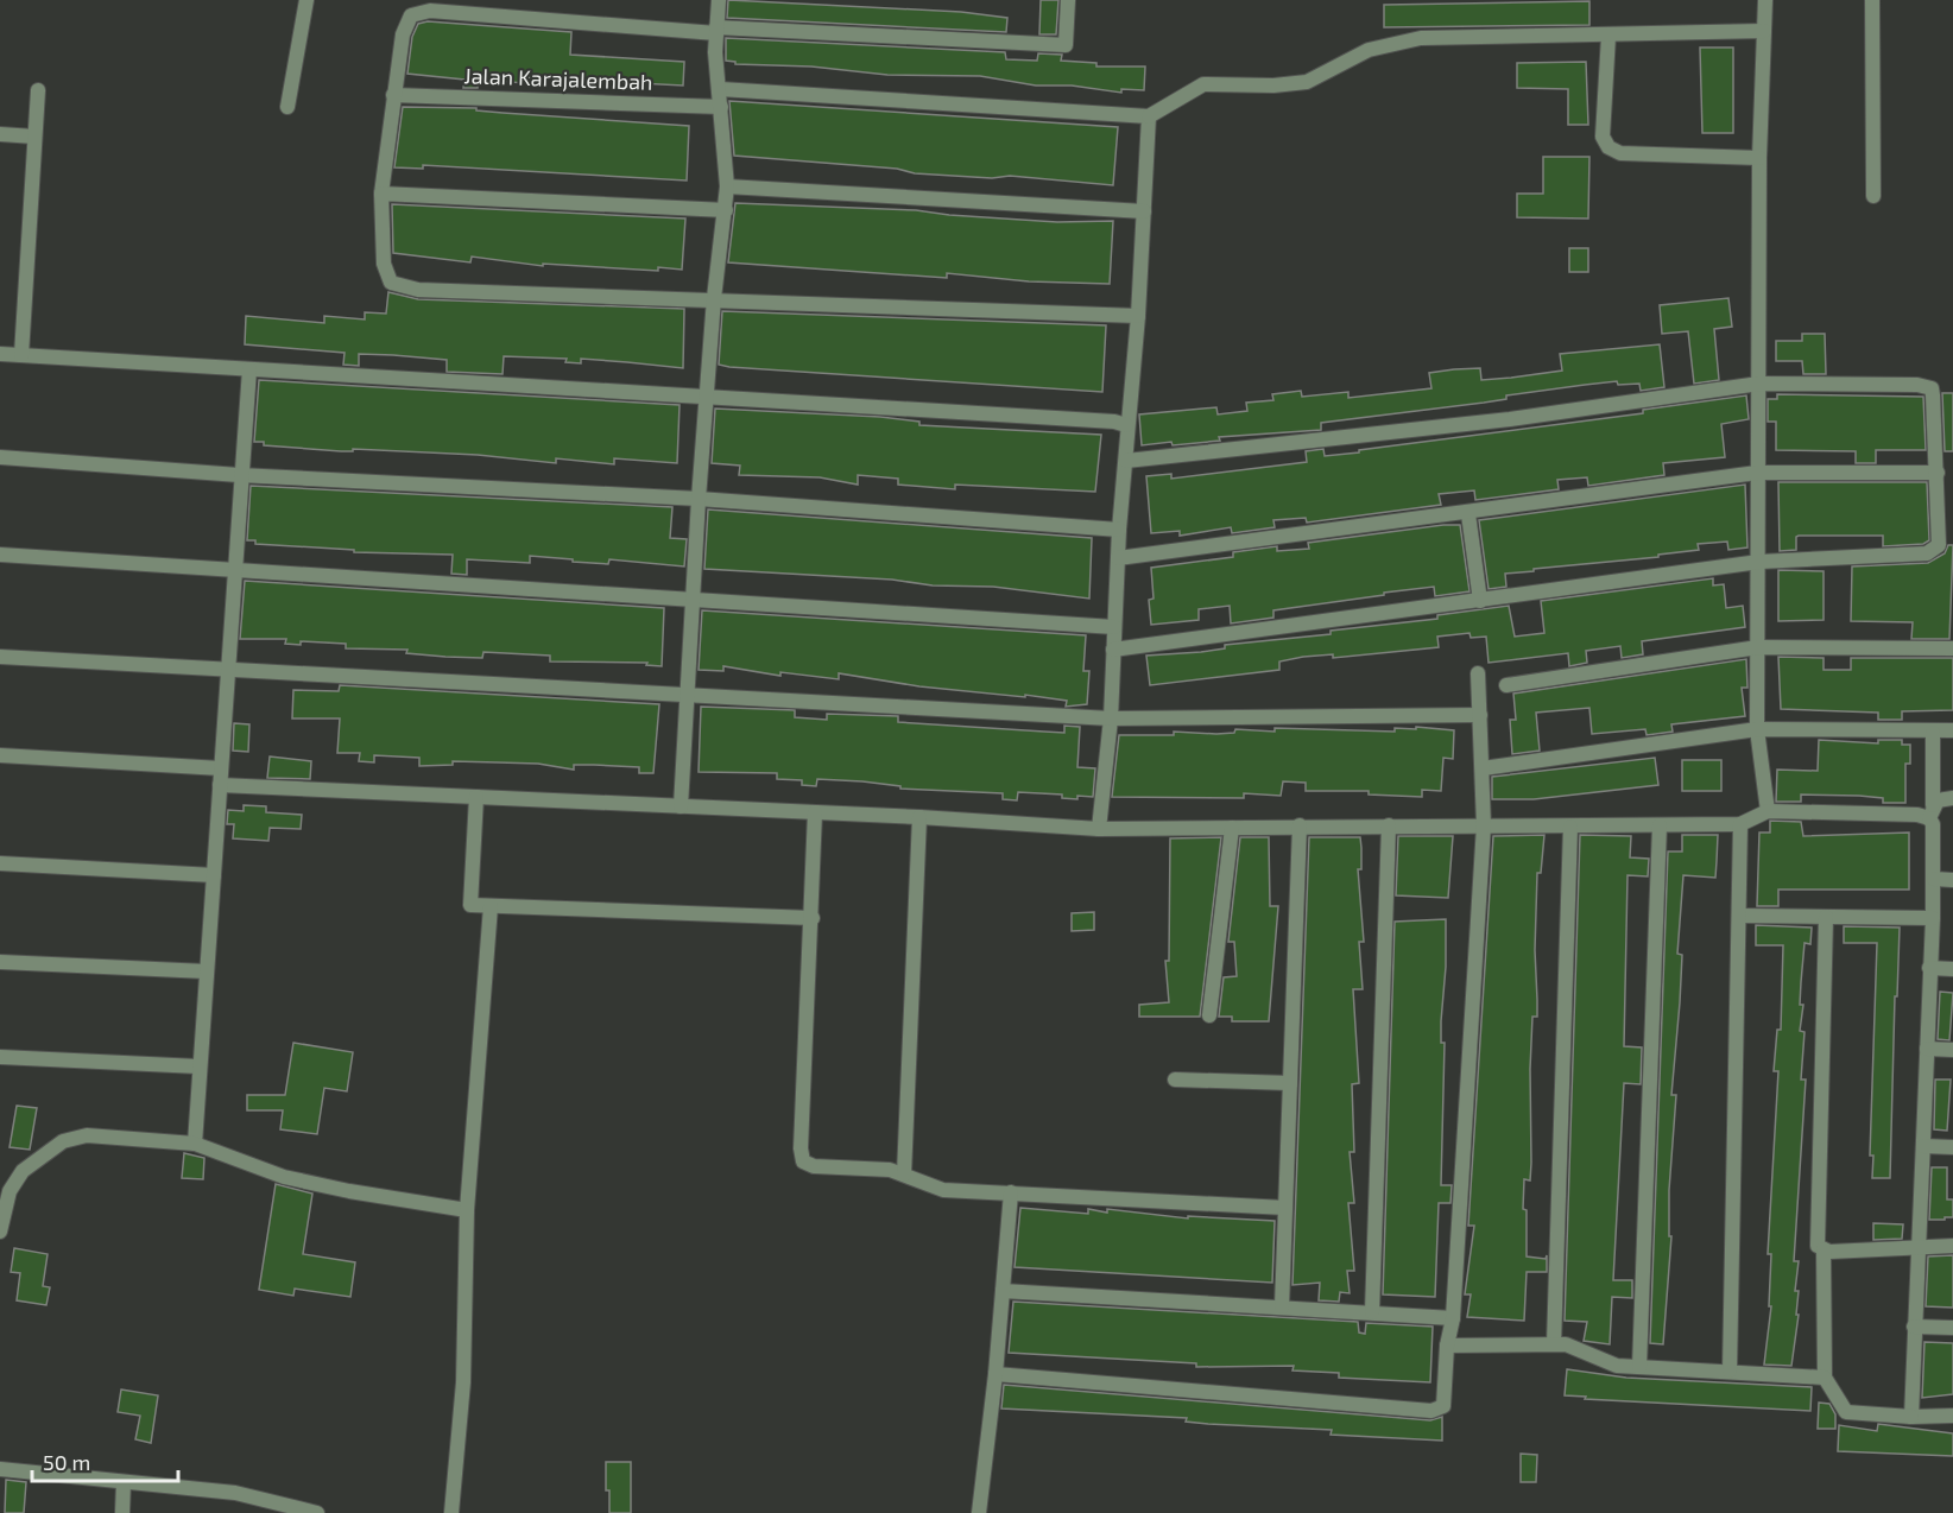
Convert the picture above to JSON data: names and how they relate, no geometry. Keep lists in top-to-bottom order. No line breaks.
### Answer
{"streets":{"street":["Jalan Karajalembah"]},"scale_bar":"50 m"}
